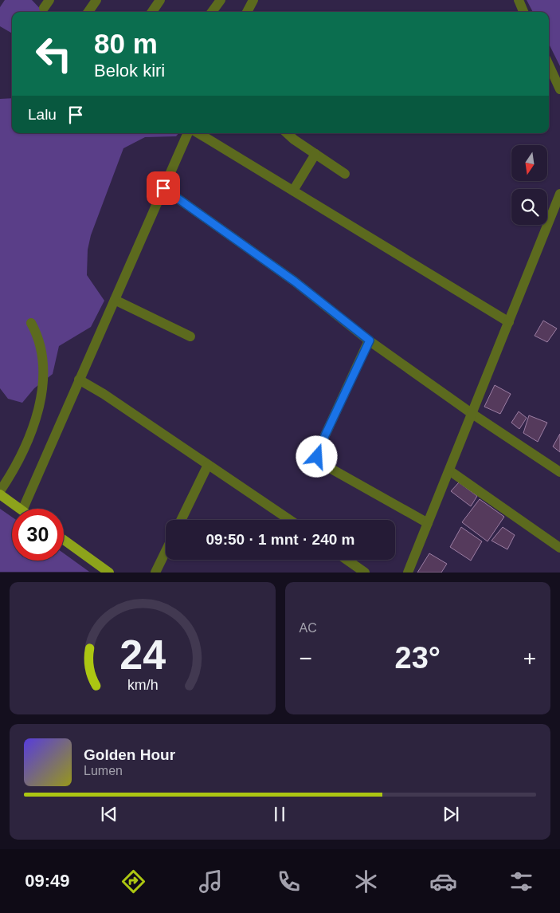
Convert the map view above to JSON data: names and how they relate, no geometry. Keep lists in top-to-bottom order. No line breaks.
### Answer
{"north":"bottom","page":{"turn":["80 m","Belok kiri"],"then":"Lalu","limit":"30","trip":"09:50 · 1 mnt · 240 m","tile":"AC","heat":["−","23°","+"],"song":["Golden Hour","Lumen"],"tabs":"09:49","gauge":["24","km/h"]}}
